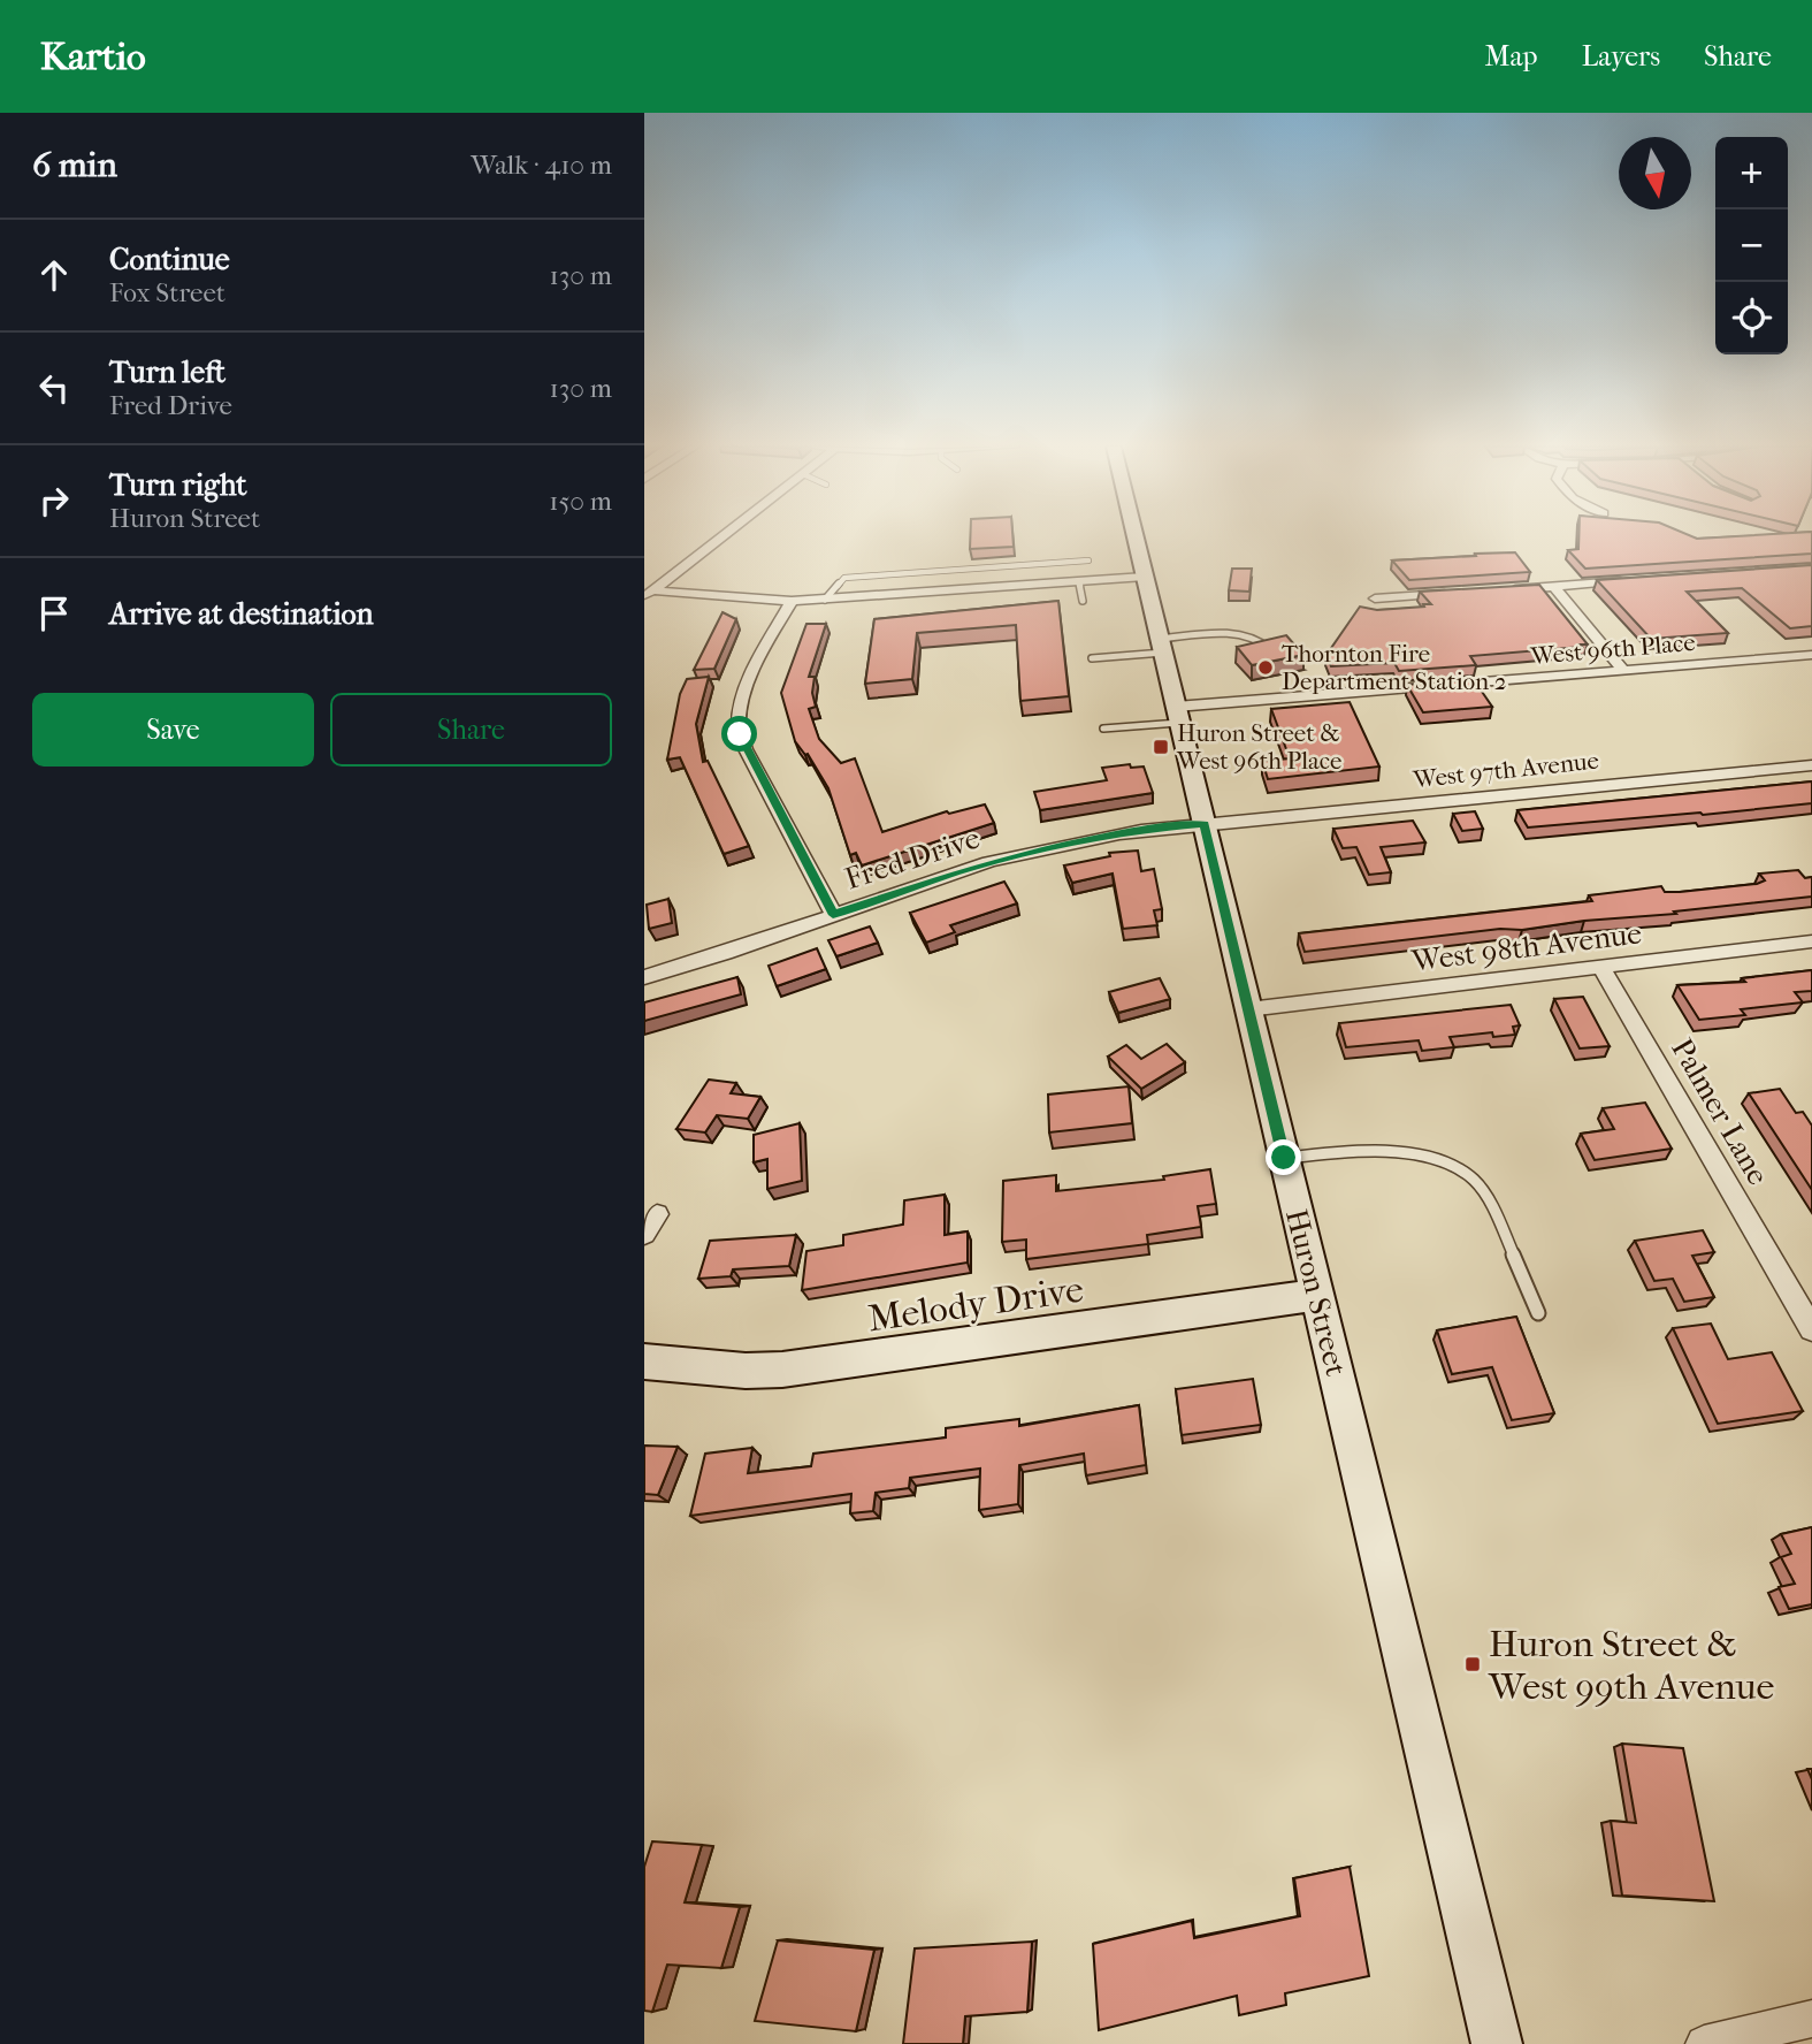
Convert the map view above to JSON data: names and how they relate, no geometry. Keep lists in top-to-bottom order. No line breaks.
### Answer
{"streets":{"main road":["Huron Street","Melody Drive"],"street":["West 96th Place","West 97th Avenue","Fred Drive","West 98th Avenue","Palmer Lane"]},"crossings":[["West 96th Place","Huron Street"],["West 97th Avenue","Fred Drive"],["West 97th Avenue","Huron Street"],["Fred Drive","Huron Street"],["West 98th Avenue","Palmer Lane"],["West 98th Avenue","Huron Street"],["Huron Street","Melody Drive"]],"places":{"other":["Thornton Fire Department Station 2"],"transit":["Huron Street & West 96th Place","Huron Street & West 99th Avenue"]},"north":"bottom","page":{"header":"Kartio","nav":["Map","Layers","Share"],"heading":["6 min","Walk · 410 m"],"map_buttons":["+","−"],"list":[["Continue","Fox Street","130 m"],["Turn left","Fred Drive","130 m"],["Turn right","Huron Street","150 m"],"Arrive at destination"],"buttons":["Save","Share"]}}
